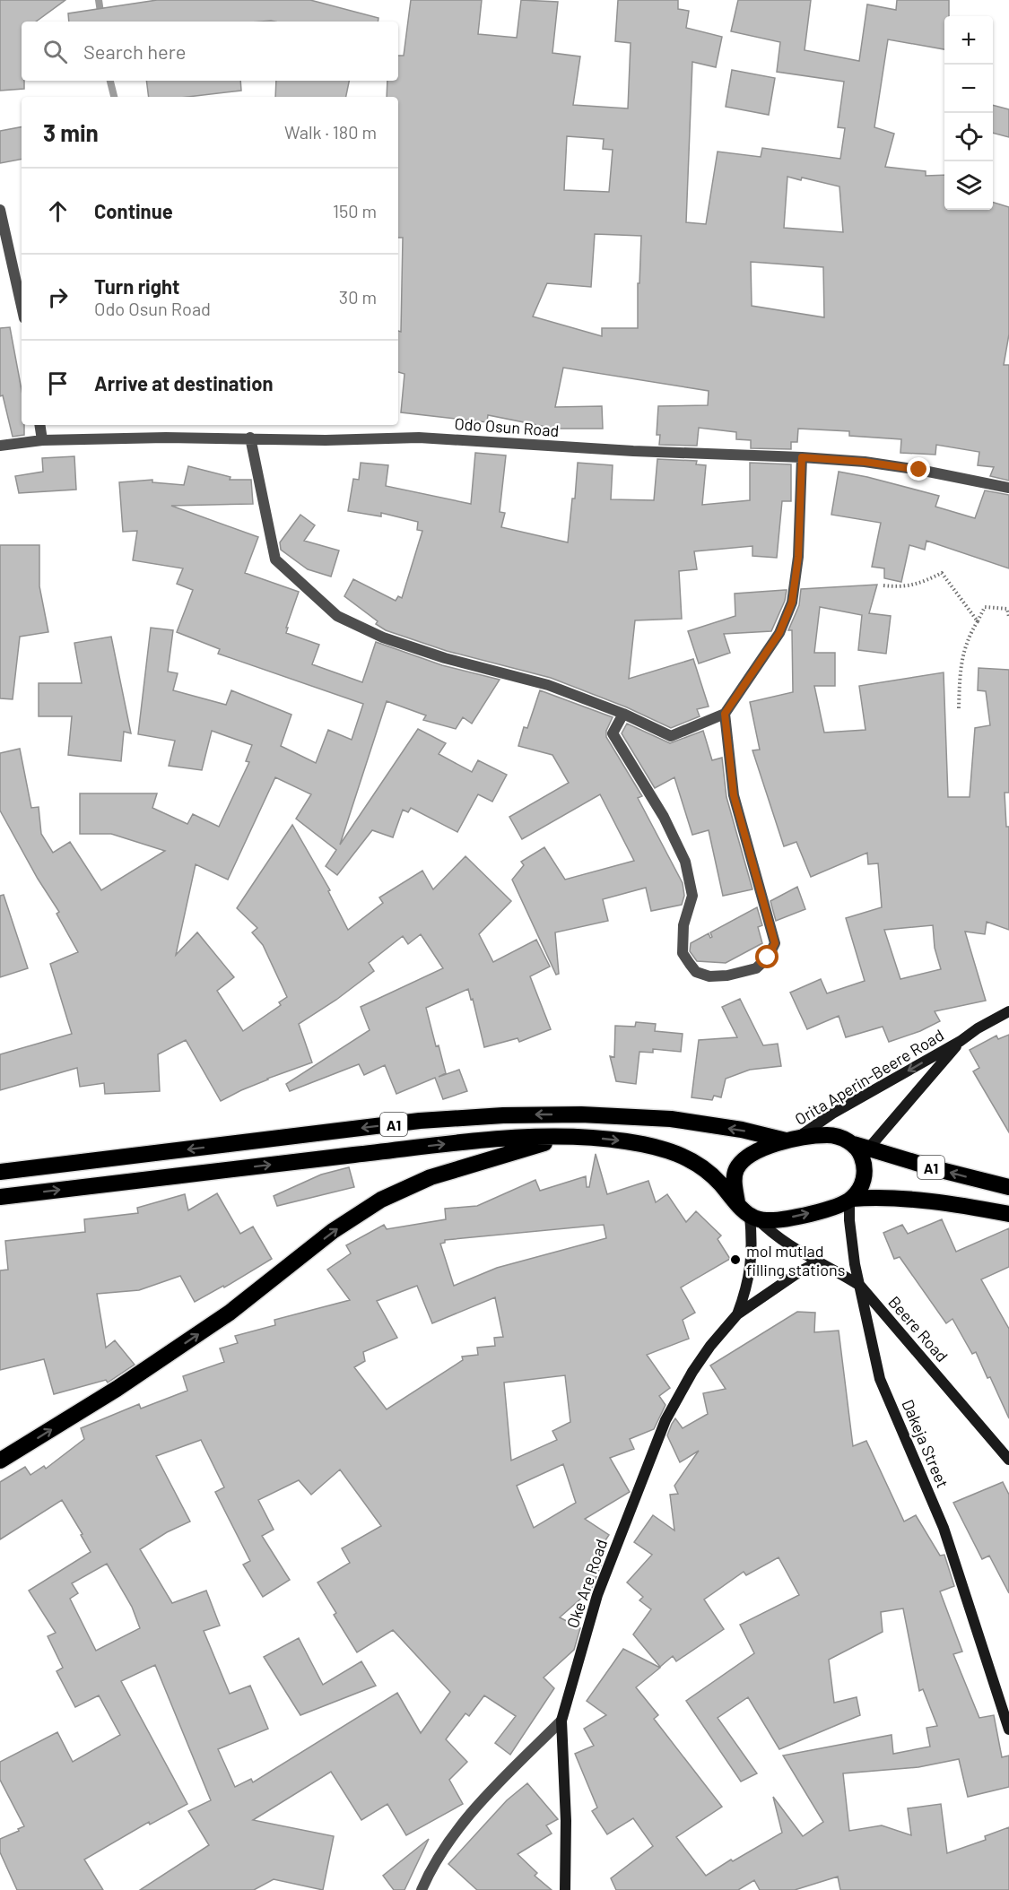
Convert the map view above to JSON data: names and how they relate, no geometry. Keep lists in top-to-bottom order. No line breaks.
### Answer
{"streets":{"highway":["A1"],"main road":["Orita Aperin-Beere Road","Beere Road","Dakeja Street","Oke Are Road"],"street":["Odo Osun Road"]},"crossings":[["Orita Aperin-Beere Road","A1"],["Orita Aperin-Beere Road","Oke Are Road"],["A1","Oke Are Road"],["Beere Road","Dakeja Street"]],"places":["mol mutlad filling stations"],"page":{"map_buttons":["+","−"],"search":"Search here","heading":["3 min","Walk · 180 m"],"list":[["Continue","150 m"],["Turn right","Odo Osun Road","30 m"],"Arrive at destination"]}}
